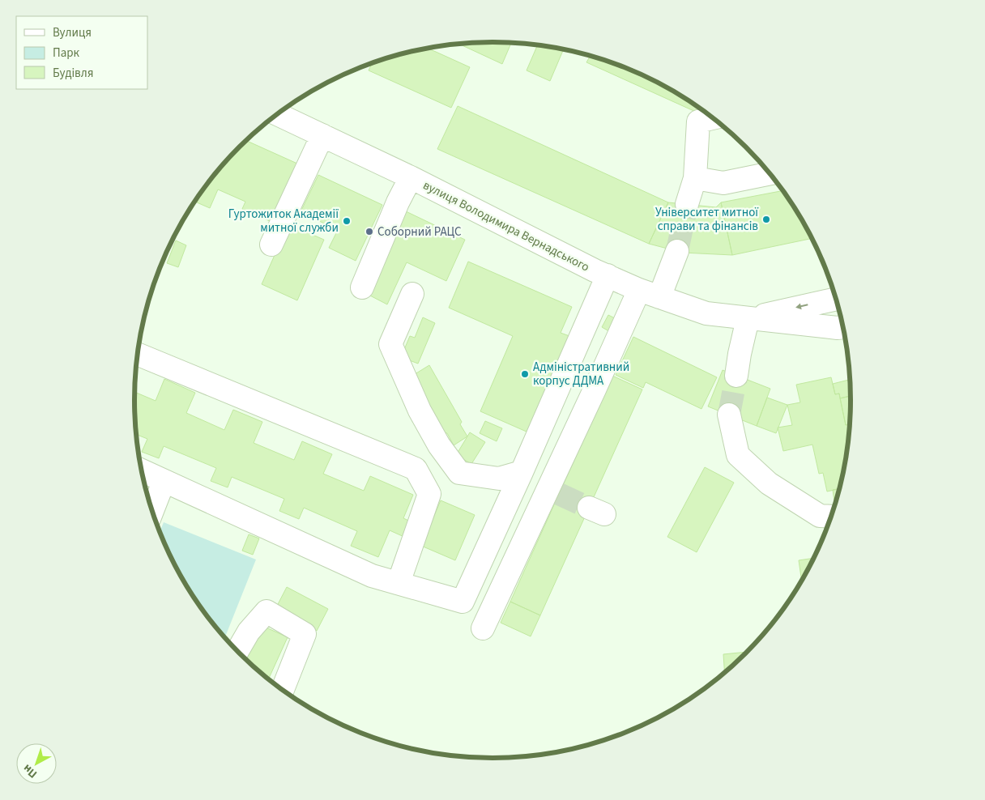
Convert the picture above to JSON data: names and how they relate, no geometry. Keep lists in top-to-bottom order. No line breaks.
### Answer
{"streets":{"street":["вулиця Володимира Вернадського"]},"places":["Університет митної справи та фінансів","Гуртожиток Академії митної служби","Соборний РАЦС","Адміністративний корпус ДДМА"],"legend":["Вулиця","Парк","Будівля"],"north":"bottom left"}
